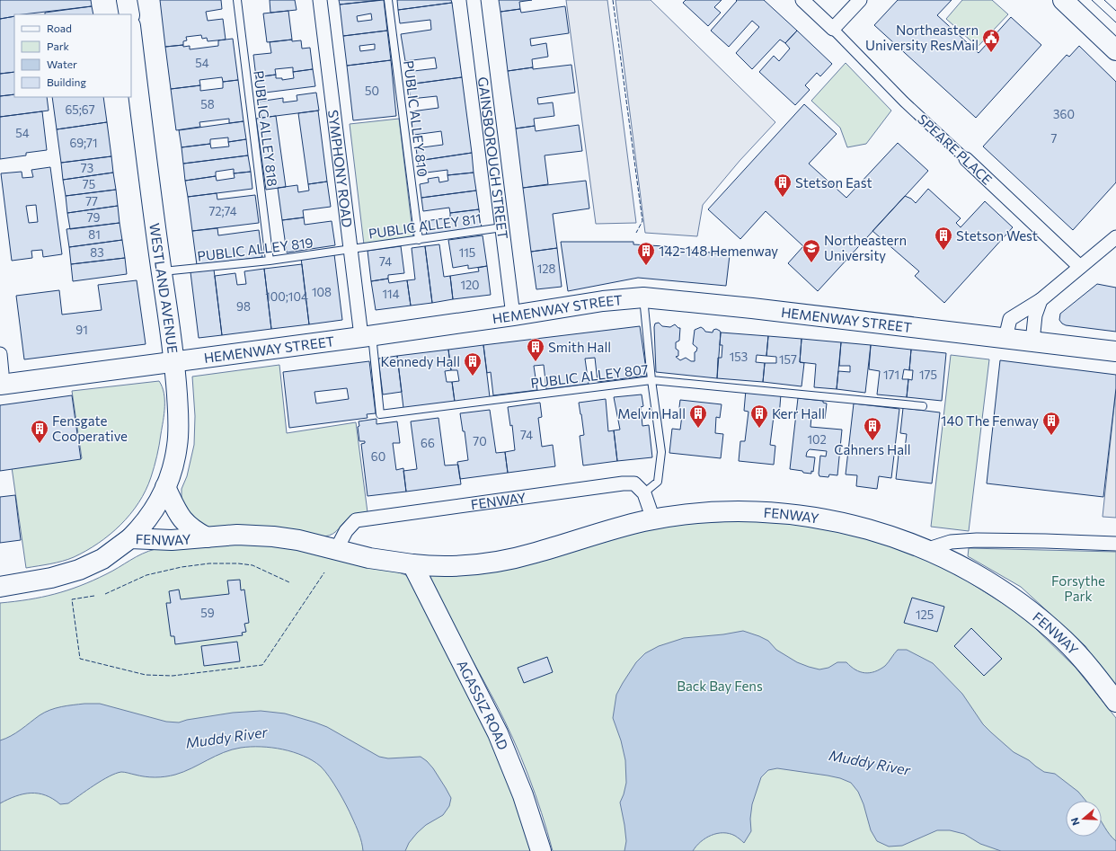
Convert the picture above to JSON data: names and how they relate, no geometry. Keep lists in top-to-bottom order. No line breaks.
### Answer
{"streets":{"main road":["WESTLAND AVENUE","HEMENWAY STREET","FENWAY","AGASSIZ ROAD"],"street":["SPEARE PLACE","GAINSBOROUGH STREET","SYMPHONY ROAD"],"lane":["PUBLIC ALLEY 810","PUBLIC ALLEY 818","PUBLIC ALLEY 811","PUBLIC ALLEY 819","PUBLIC ALLEY 807"]},"crossings":[["PUBLIC ALLEY 810","PUBLIC ALLEY 811"],["PUBLIC ALLEY 818","PUBLIC ALLEY 819"],["GAINSBOROUGH STREET","PUBLIC ALLEY 811"],["GAINSBOROUGH STREET","HEMENWAY STREET"],["SYMPHONY ROAD","PUBLIC ALLEY 811"],["SYMPHONY ROAD","PUBLIC ALLEY 819"],["SYMPHONY ROAD","HEMENWAY STREET"],["SYMPHONY ROAD","PUBLIC ALLEY 807"],["PUBLIC ALLEY 811","PUBLIC ALLEY 819"],["PUBLIC ALLEY 819","WESTLAND AVENUE"],["WESTLAND AVENUE","HEMENWAY STREET"],["WESTLAND AVENUE","FENWAY"],["HEMENWAY STREET","PUBLIC ALLEY 807"],["FENWAY","AGASSIZ ROAD"]],"water":["Muddy River"],"parks":["Forsythe Park","Back Bay Fens"],"places":{"public building":["Northeastern University ResMail"],"building":["Stetson East","Stetson West","142-148 Hemenway","Smith Hall","Kennedy Hall","Melvin Hall","Kerr Hall","140 The Fenway","Cahners Hall","Fensgate Cooperative"],"school or university":["Northeastern University"]},"house_numbers":["54","50","58","65;67","360","54","7","69;71","73","75","77","72;74","79","81","83","115","74","128","120","108","114","100;104","98","91","153","157","171","175","74","102","70","66","60","59","125"],"legend":["Road","Park","Water","Building"],"north":"left"}
